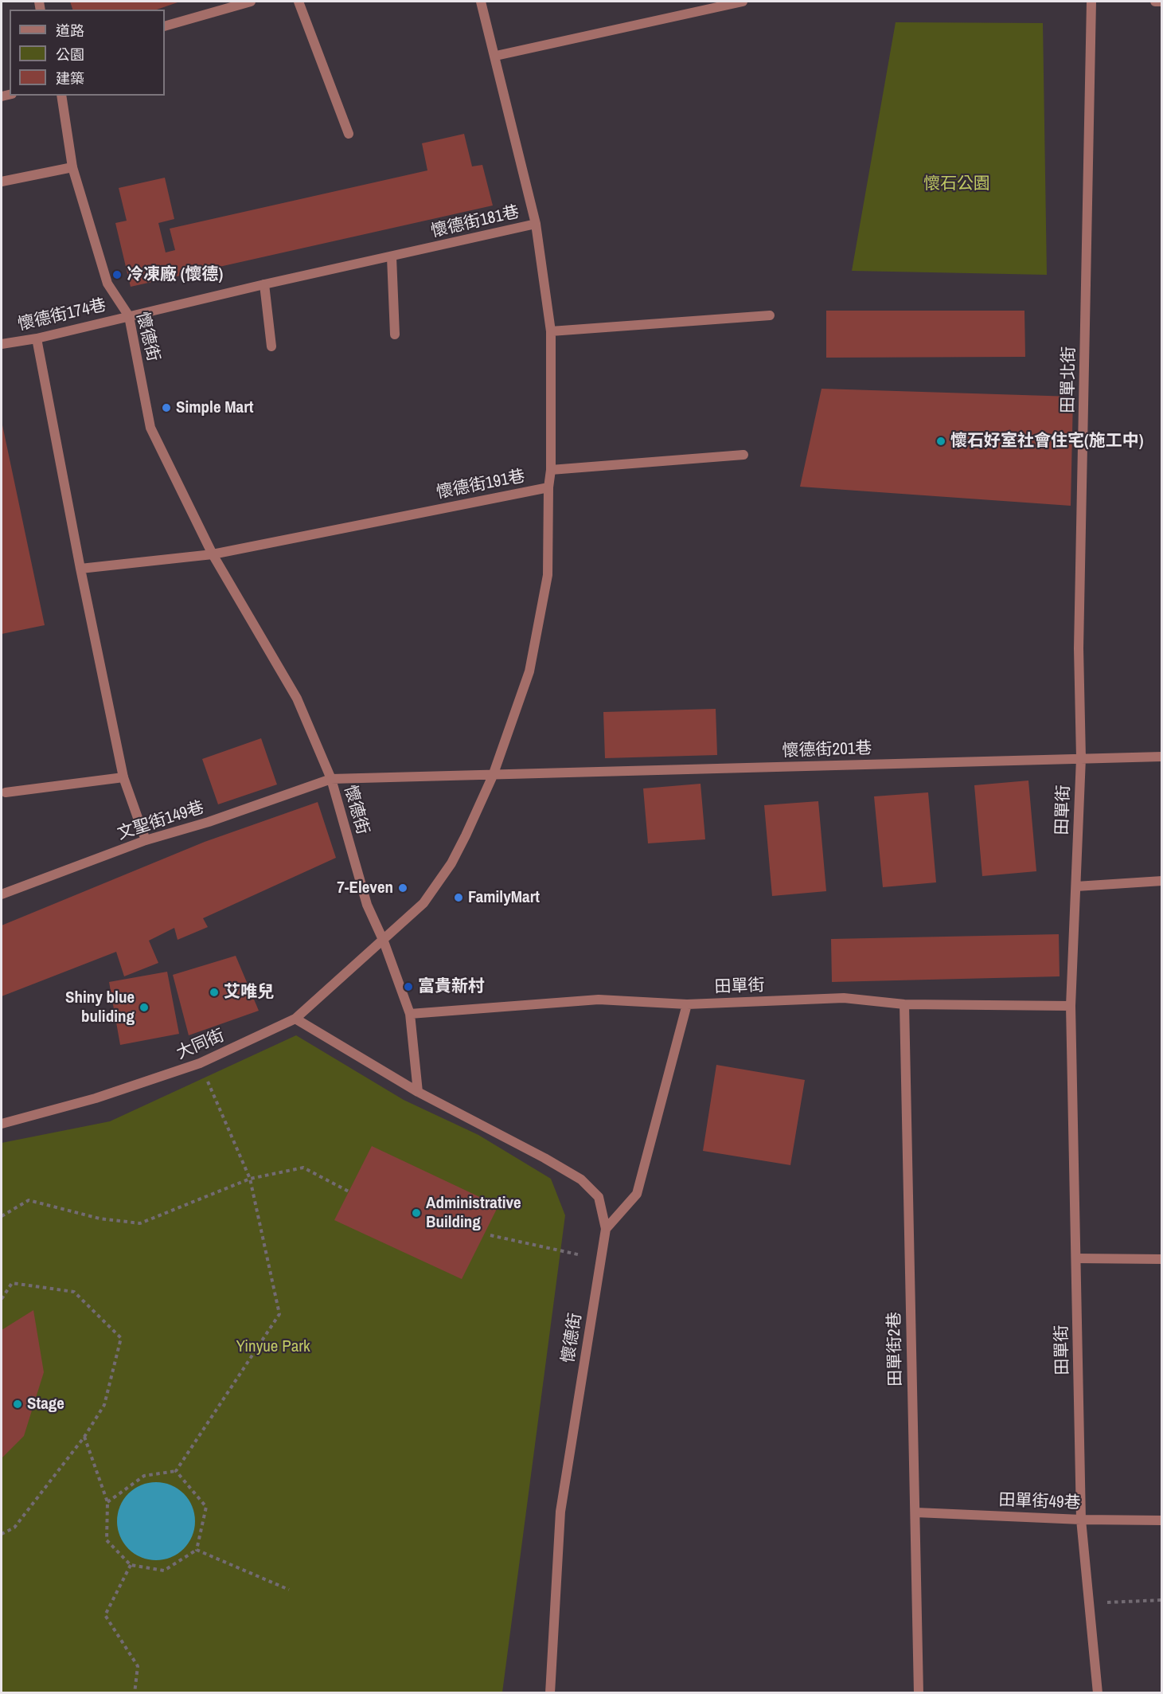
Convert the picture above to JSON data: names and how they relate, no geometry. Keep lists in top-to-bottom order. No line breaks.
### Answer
{"streets":{"street":["懷德街181巷","懷德街174巷","懷德街","田單北街","懷德街191巷","懷德街201巷","田單街","文聖街149巷","大同街","田單街2巷","田單街49巷"]},"crossings":[["懷德街181巷","懷德街174巷"],["懷德街181巷","懷德街"],["懷德街181巷","懷德街191巷"],["懷德街174巷","懷德街"],["懷德街","懷德街191巷"],["懷德街","懷德街201巷"],["懷德街","田單街"],["懷德街","文聖街149巷"],["懷德街","大同街"],["田單北街","懷德街201巷"],["田單北街","田單街"],["懷德街191巷","大同街"],["懷德街201巷","田單街"],["懷德街201巷","文聖街149巷"],["懷德街201巷","大同街"],["田單街","田單街2巷"],["田單街","田單街49巷"],["田單街2巷","田單街49巷"]],"parks":["懷石公園","Yinyue Park"],"places":["冷凍廠 (懷德)","Simple Mart","懷石好室社會住宅(施工中)","7-Eleven","FamilyMart","富貴新村","艾唯兒","Shiny blue buliding","Administrative Building","Stage"],"legend":["道路","公園","建築"]}
